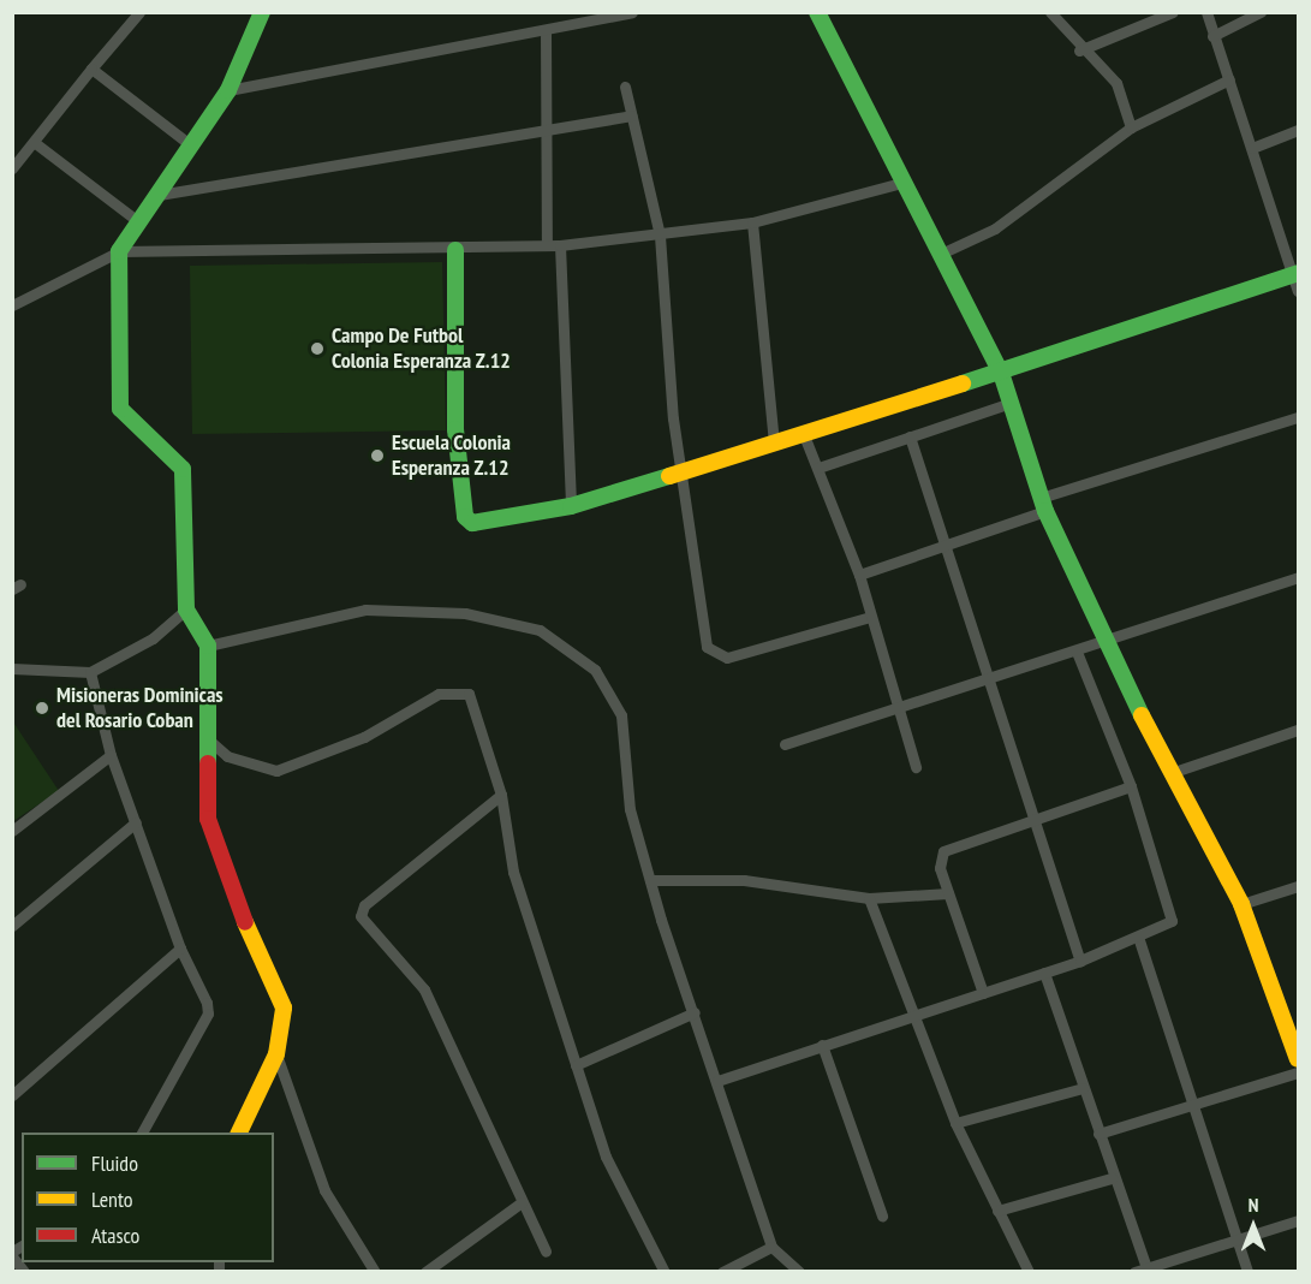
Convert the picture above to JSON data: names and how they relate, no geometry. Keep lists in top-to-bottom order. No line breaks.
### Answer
{"places":["Campo De Futbol Colonia Esperanza Z.12","Escuela Colonia Esperanza Z.12","Misioneras Dominicas del Rosario Coban"],"legend":["Fluido","Lento","Atasco"],"north":"top"}
